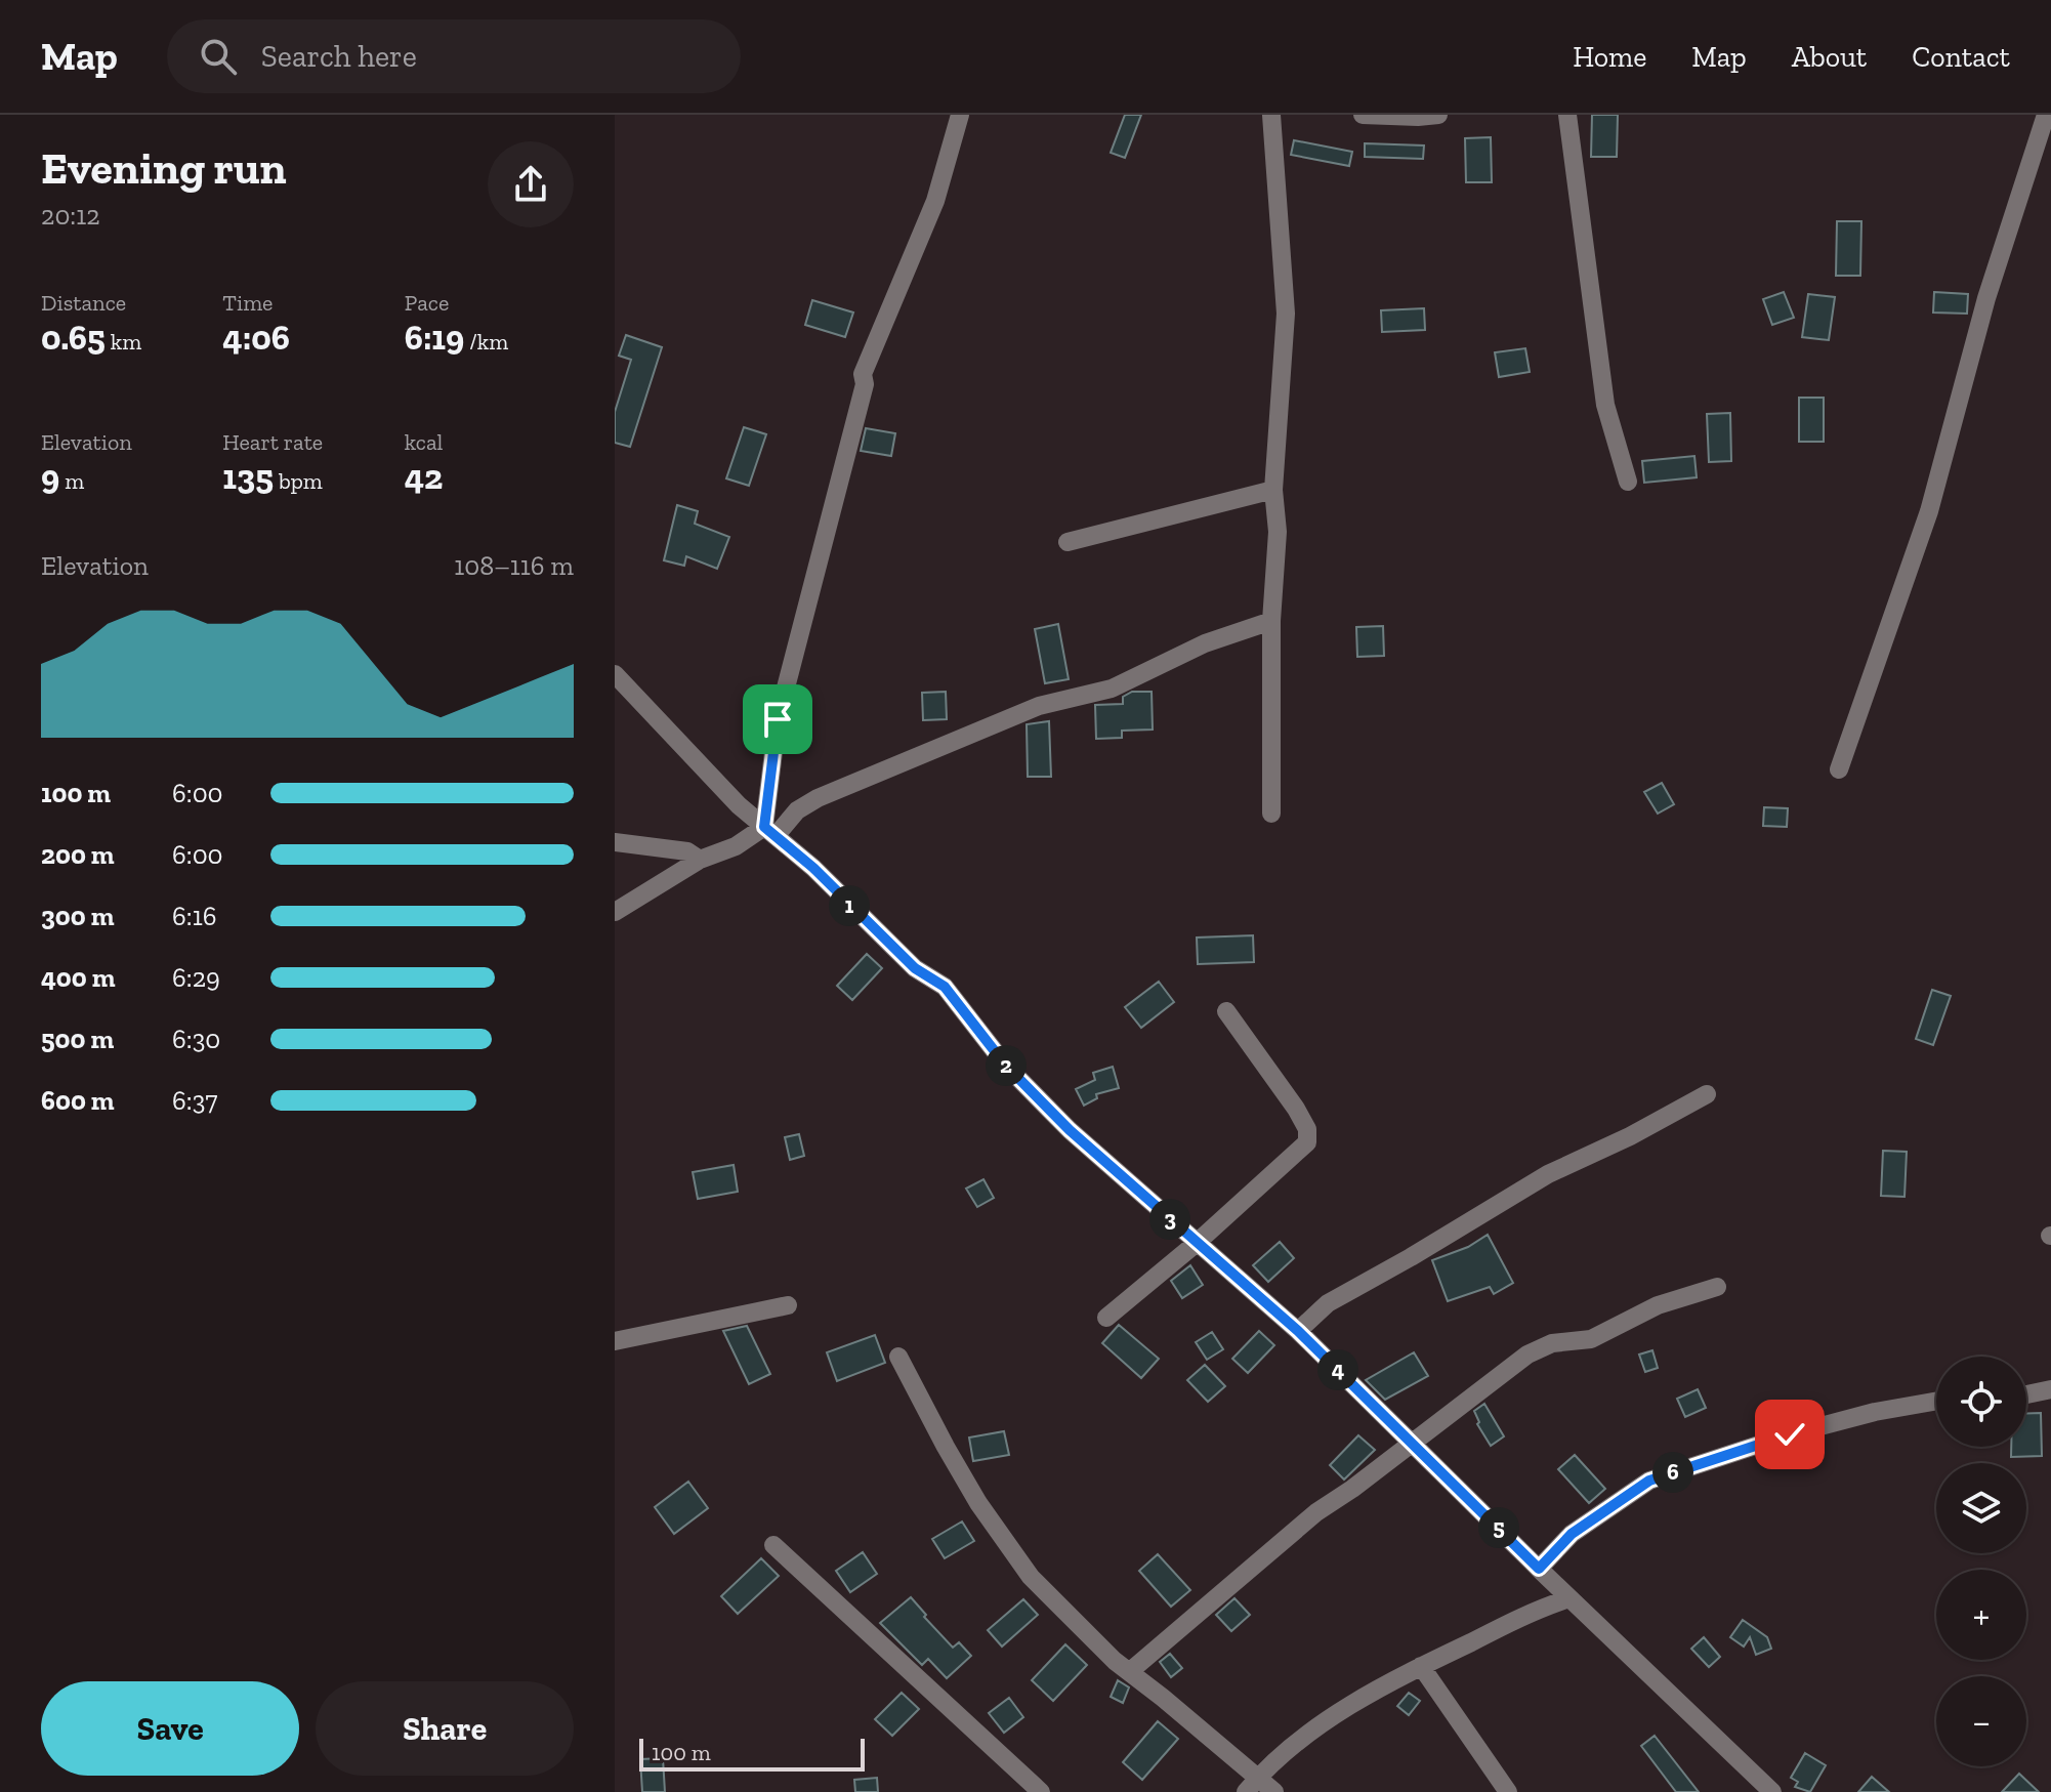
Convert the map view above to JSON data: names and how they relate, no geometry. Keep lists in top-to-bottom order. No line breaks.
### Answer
{"scale_bar":"100 m","page":{"header":"Map","search":"Search here","nav":["Home","Map","About","Contact"],"heading":["Evening run","20:12"],"stats":[["Distance","0.65 km"],["Time","4:06"],["Pace","6:19 /km"],["Elevation","9 m"],["Heart rate","135 bpm"],["kcal","42"]],"chart":["Elevation","108–116 m"],"list":[{"name":"100 m","note":"6:00"},{"name":"200 m","note":"6:00"},{"name":"300 m","note":"6:16"},{"name":"400 m","note":"6:29"},{"name":"500 m","note":"6:30"},{"name":"600 m","note":"6:37"}],"pins":["1","2","3","4","6","5"],"map_buttons":["+","−"],"buttons":["Save","Share"],"scale":"100 m"}}
